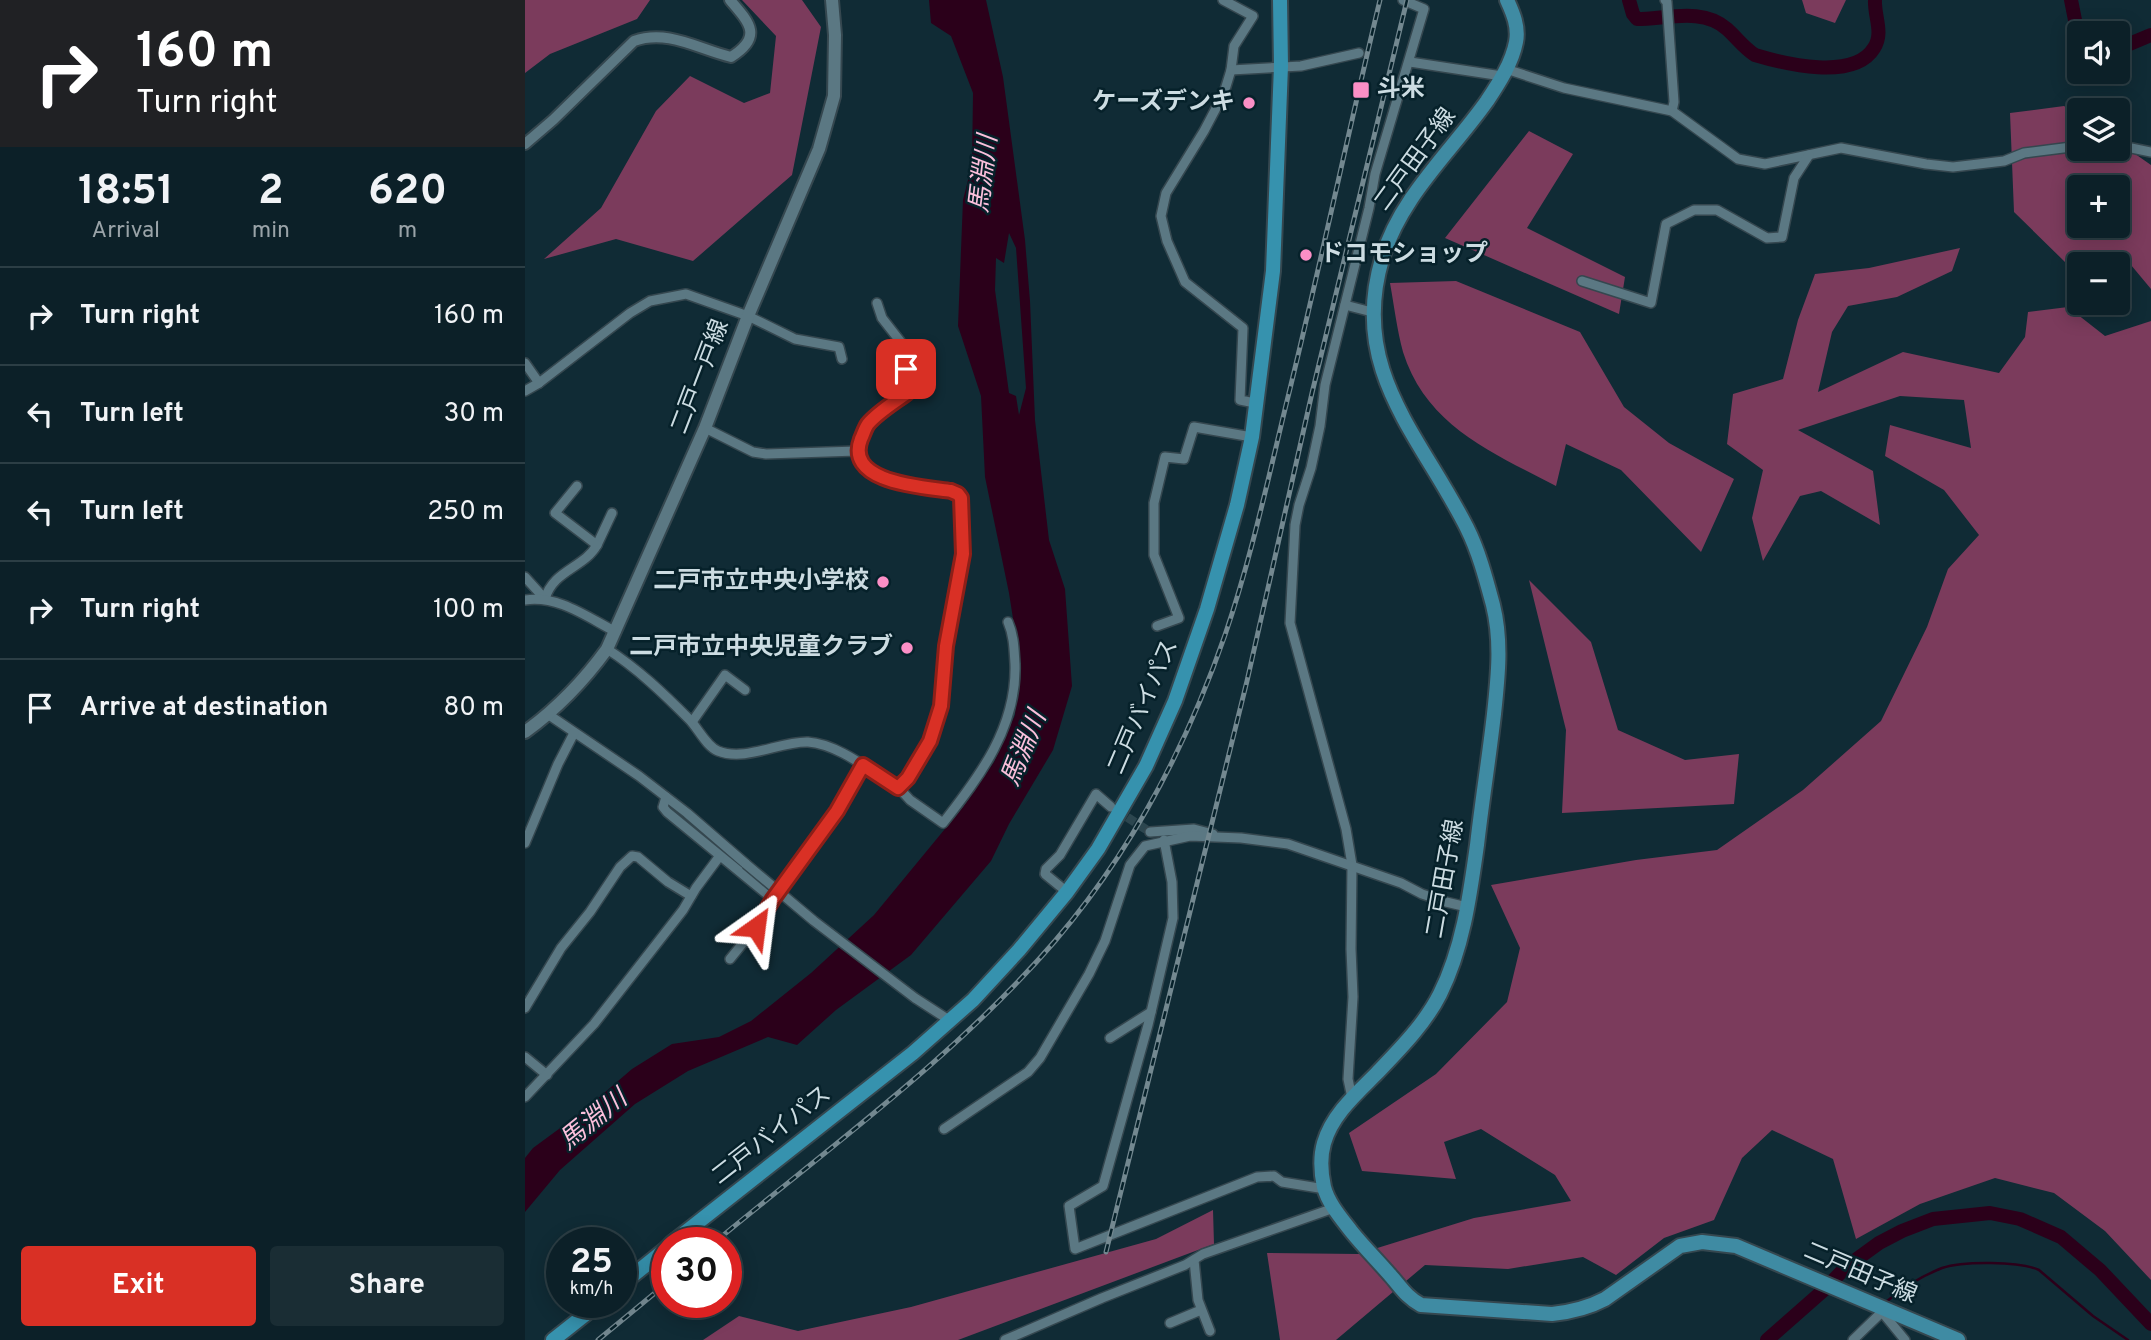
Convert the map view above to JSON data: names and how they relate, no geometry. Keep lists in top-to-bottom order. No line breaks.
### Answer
{"streets":{"highway":["二戸バイパス"],"main road":["二戸田子線","二戸一戸線"]},"water":["馬淵川"],"places":{"transit":["斗米"],"other":["ケーズデンキ","ドコモショップ","二戸市立中央小学校","二戸市立中央児童クラブ"]},"page":{"turn":["160 m","Turn right"],"map_buttons":["+","−"],"eta":["18:51","Arrival","2","min","620","m"],"list":[{"name":"Turn right","value":"160 m"},{"name":"Turn left","value":"30 m"},{"name":"Turn left","value":"250 m"},{"name":"Turn right","value":"100 m"},{"name":"Arrive at destination","value":"80 m"}],"speed":"25 km/h","limit":"30","buttons":["Exit","Share"]}}
